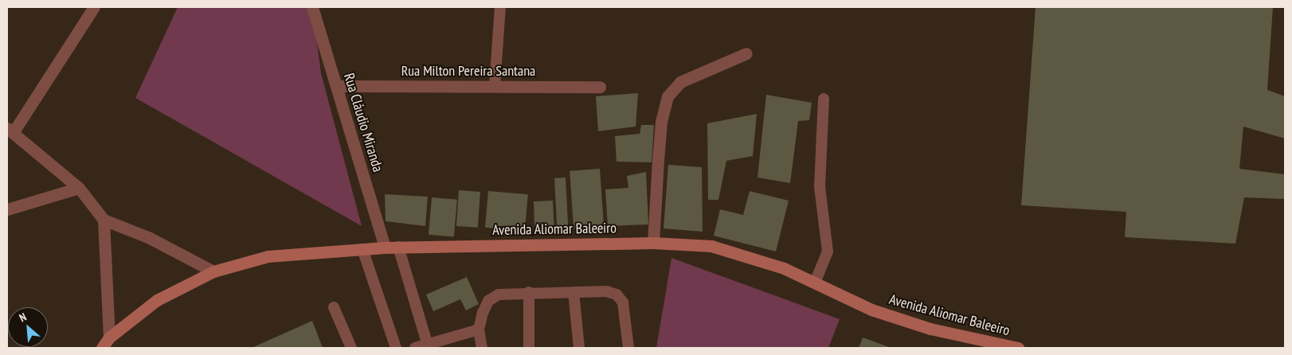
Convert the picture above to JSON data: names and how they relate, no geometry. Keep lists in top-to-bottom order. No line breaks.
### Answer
{"streets":{"main road":["Avenida Aliomar Baleeiro"],"street":["Rua Milton Pereira Santana","Rua Cláudio Miranda"]},"crossings":[["Rua Milton Pereira Santana","Rua Cláudio Miranda"],["Rua Cláudio Miranda","Avenida Aliomar Baleeiro"]],"north":"top left"}
